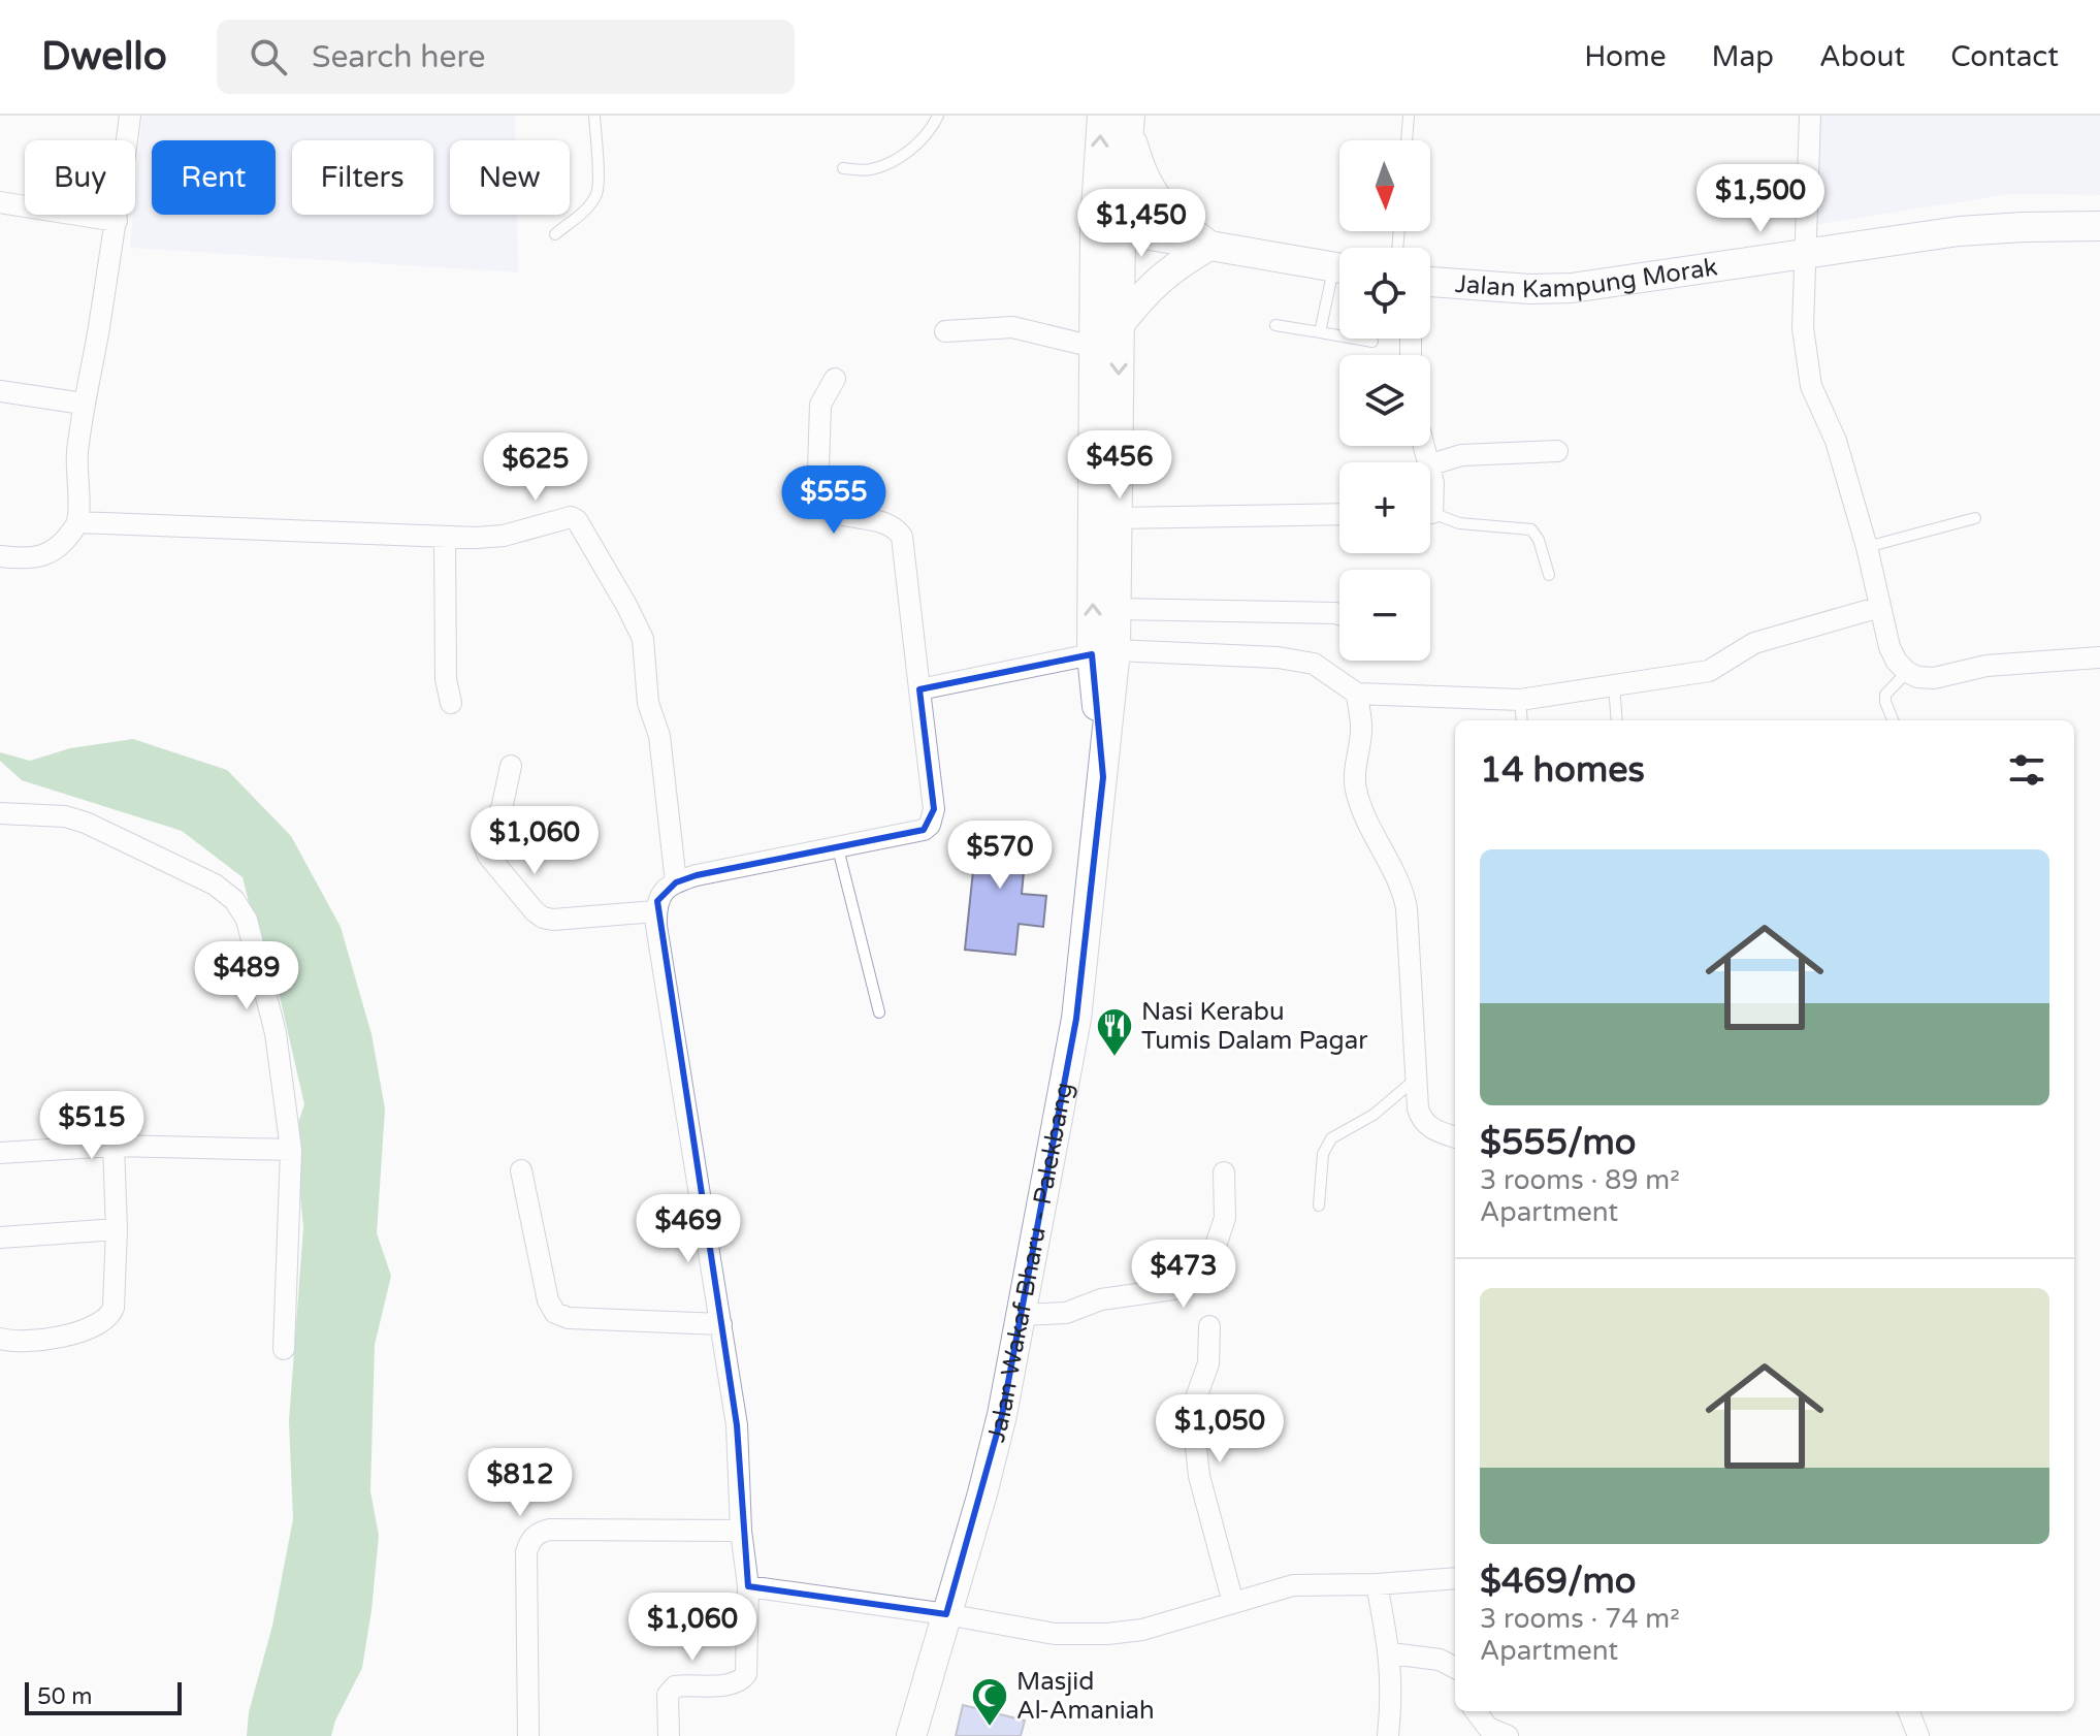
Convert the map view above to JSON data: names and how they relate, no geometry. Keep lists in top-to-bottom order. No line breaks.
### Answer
{"streets":{"main road":["Jalan Kampung Morak","Jalan Wakaf Bharu - Palekbang"]},"places":{"restaurant":["Nasi Kerabu Tumis Dalam Pagar"],"mosque":["Masjid Al-Amaniah"]},"scale_bar":"50 m","north":"bottom","page":{"header":"Dwello","search":"Search here","nav":["Home","Map","About","Contact"],"map_buttons":["+","−"],"chip":["Buy","Rent","Filters","New"],"price":["$1,500","$1,450","$456","$625","$555","$1,060","$570","$489","$515","$469","$473","$1,050","$812","$1,060"],"heading":"14 homes","list":[{"name":"$555/mo","note":"3 rooms · 89 m² · Apartment"},{"name":"$469/mo","note":"3 rooms · 74 m² · Apartment"}],"scale":"50 m"}}
